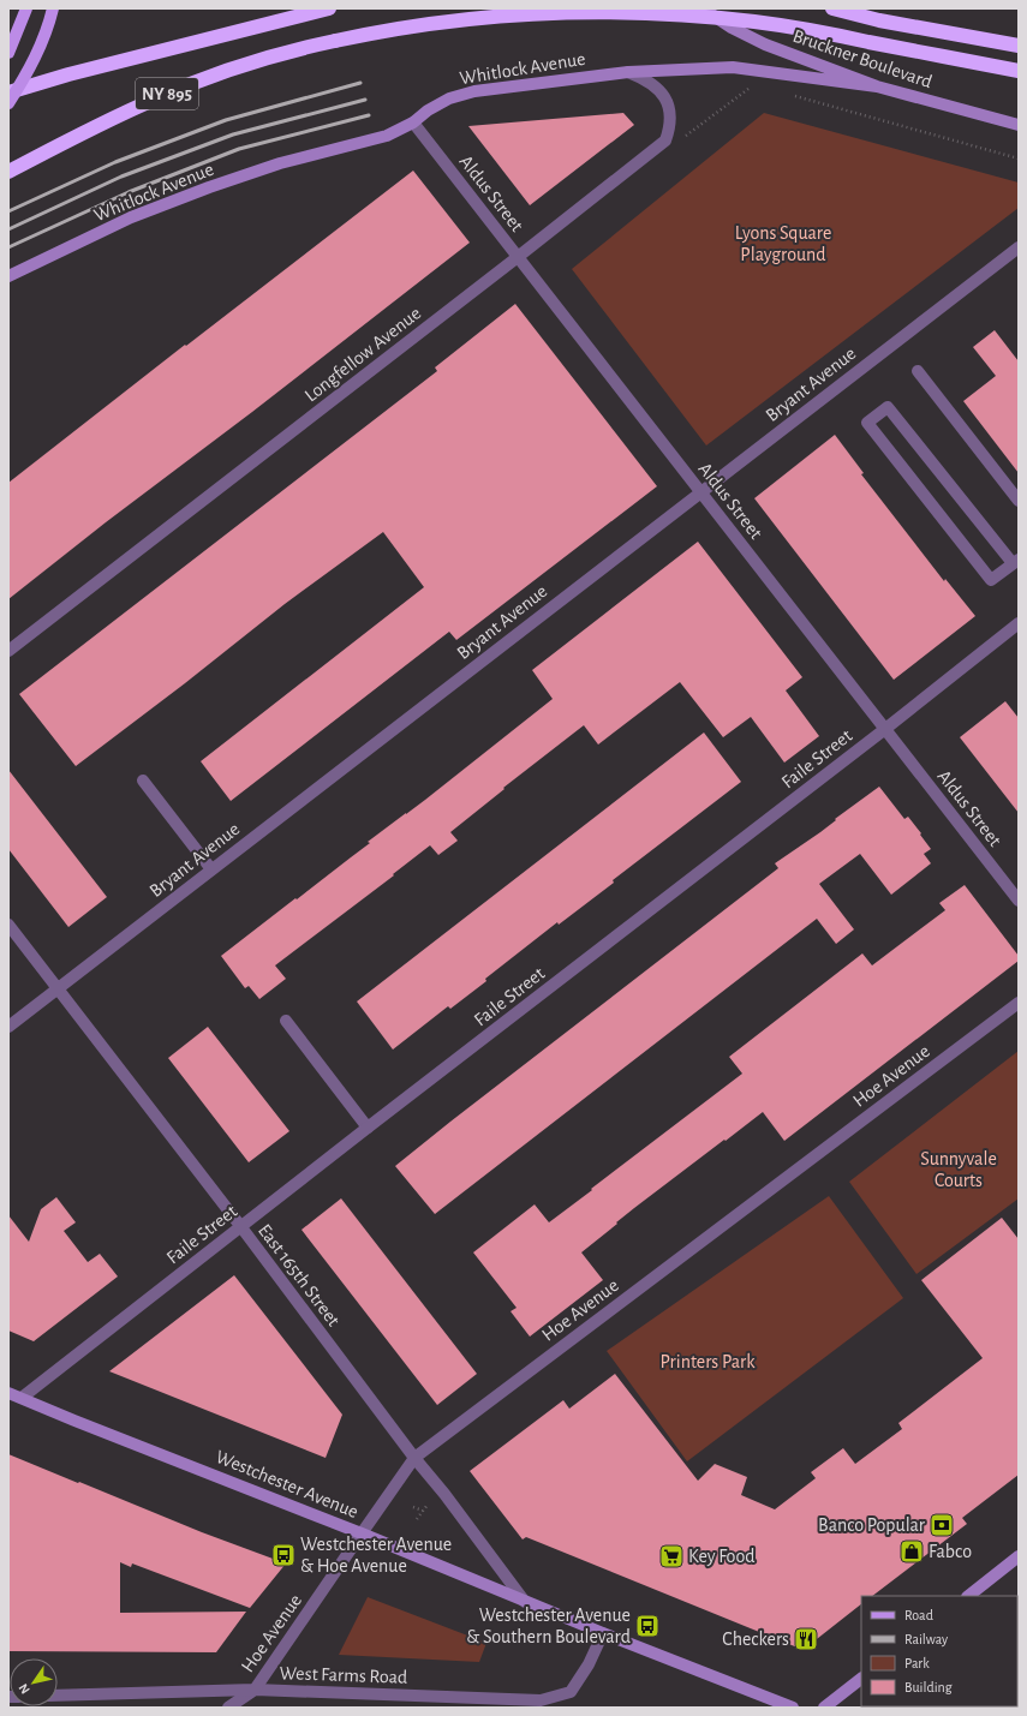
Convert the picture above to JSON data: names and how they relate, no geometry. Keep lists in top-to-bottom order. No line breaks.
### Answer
{"streets":{"highway":["NY 895"],"main road":["Bruckner Boulevard","Whitlock Avenue","Westchester Avenue"],"street":["Aldus Street","Longfellow Avenue","Bryant Avenue","Faile Street","Hoe Avenue","East 165th Street","West Farms Road"]},"crossings":[["Bruckner Boulevard","Whitlock Avenue"],["Whitlock Avenue","Aldus Street"],["Aldus Street","Longfellow Avenue"],["Aldus Street","Bryant Avenue"],["Aldus Street","Faile Street"],["Bryant Avenue","East 165th Street"],["Faile Street","East 165th Street"],["Faile Street","Westchester Avenue"],["Hoe Avenue","East 165th Street"],["Hoe Avenue","Westchester Avenue"],["Hoe Avenue","West Farms Road"],["East 165th Street","Westchester Avenue"],["Westchester Avenue","West Farms Road"]],"parks":["Lyons Square Playground","Sunnyvale Courts","Printers Park"],"places":{"bank":["Banco Popular"],"shop":["Fabco"],"bus stop":["Westchester Avenue & Hoe Avenue","Westchester Avenue & Southern Boulevard"],"supermarket":["Key Food"],"restaurant":["Checkers"]},"legend":["Road","Railway","Park","Building"],"north":"bottom left"}
